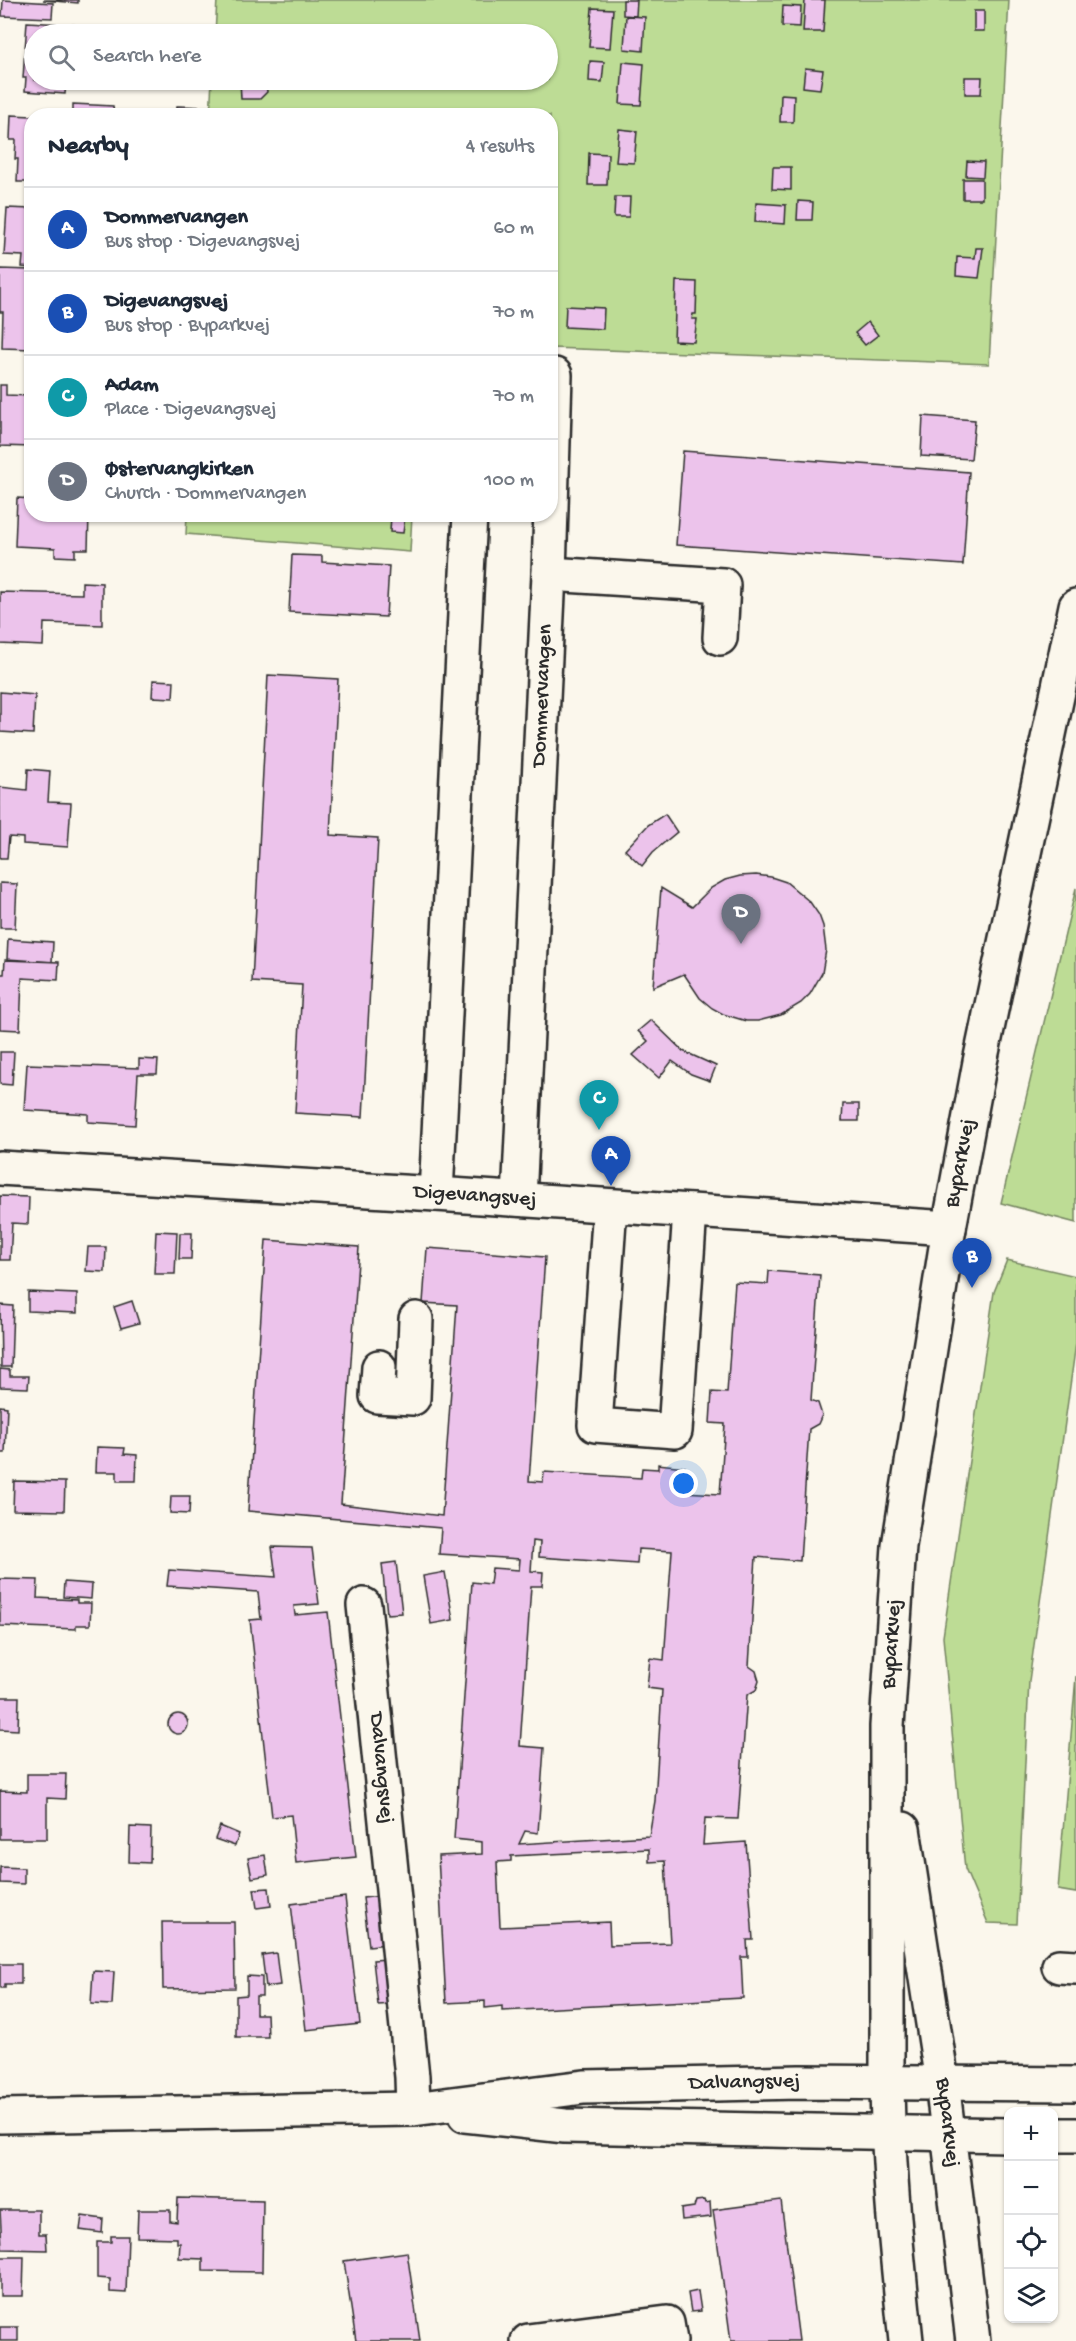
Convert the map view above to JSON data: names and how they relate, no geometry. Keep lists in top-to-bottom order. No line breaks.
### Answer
{"streets":{"street":["Dommervangen","Byparkvej","Digevangsvej","Dalvangsvej"]},"crossings":[["Dommervangen","Digevangsvej"],["Byparkvej","Digevangsvej"],["Byparkvej","Dalvangsvej"]],"page":{"search":"Search here","heading":["Nearby","4 results"],"list":[{"mark":"A","name":"Dommervangen","note":"Bus stop · Digevangsvej","value":"60 m"},{"mark":"B","name":"Digevangsvej","note":"Bus stop · Byparkvej","value":"70 m"},{"mark":"C","name":"Adam","note":"Place · Digevangsvej","value":"70 m"},{"mark":"D","name":"Østervangkirken","note":"Church · Dommervangen","value":"100 m"}],"pins":["D","C","A","B"],"map_buttons":["+","−"]}}
